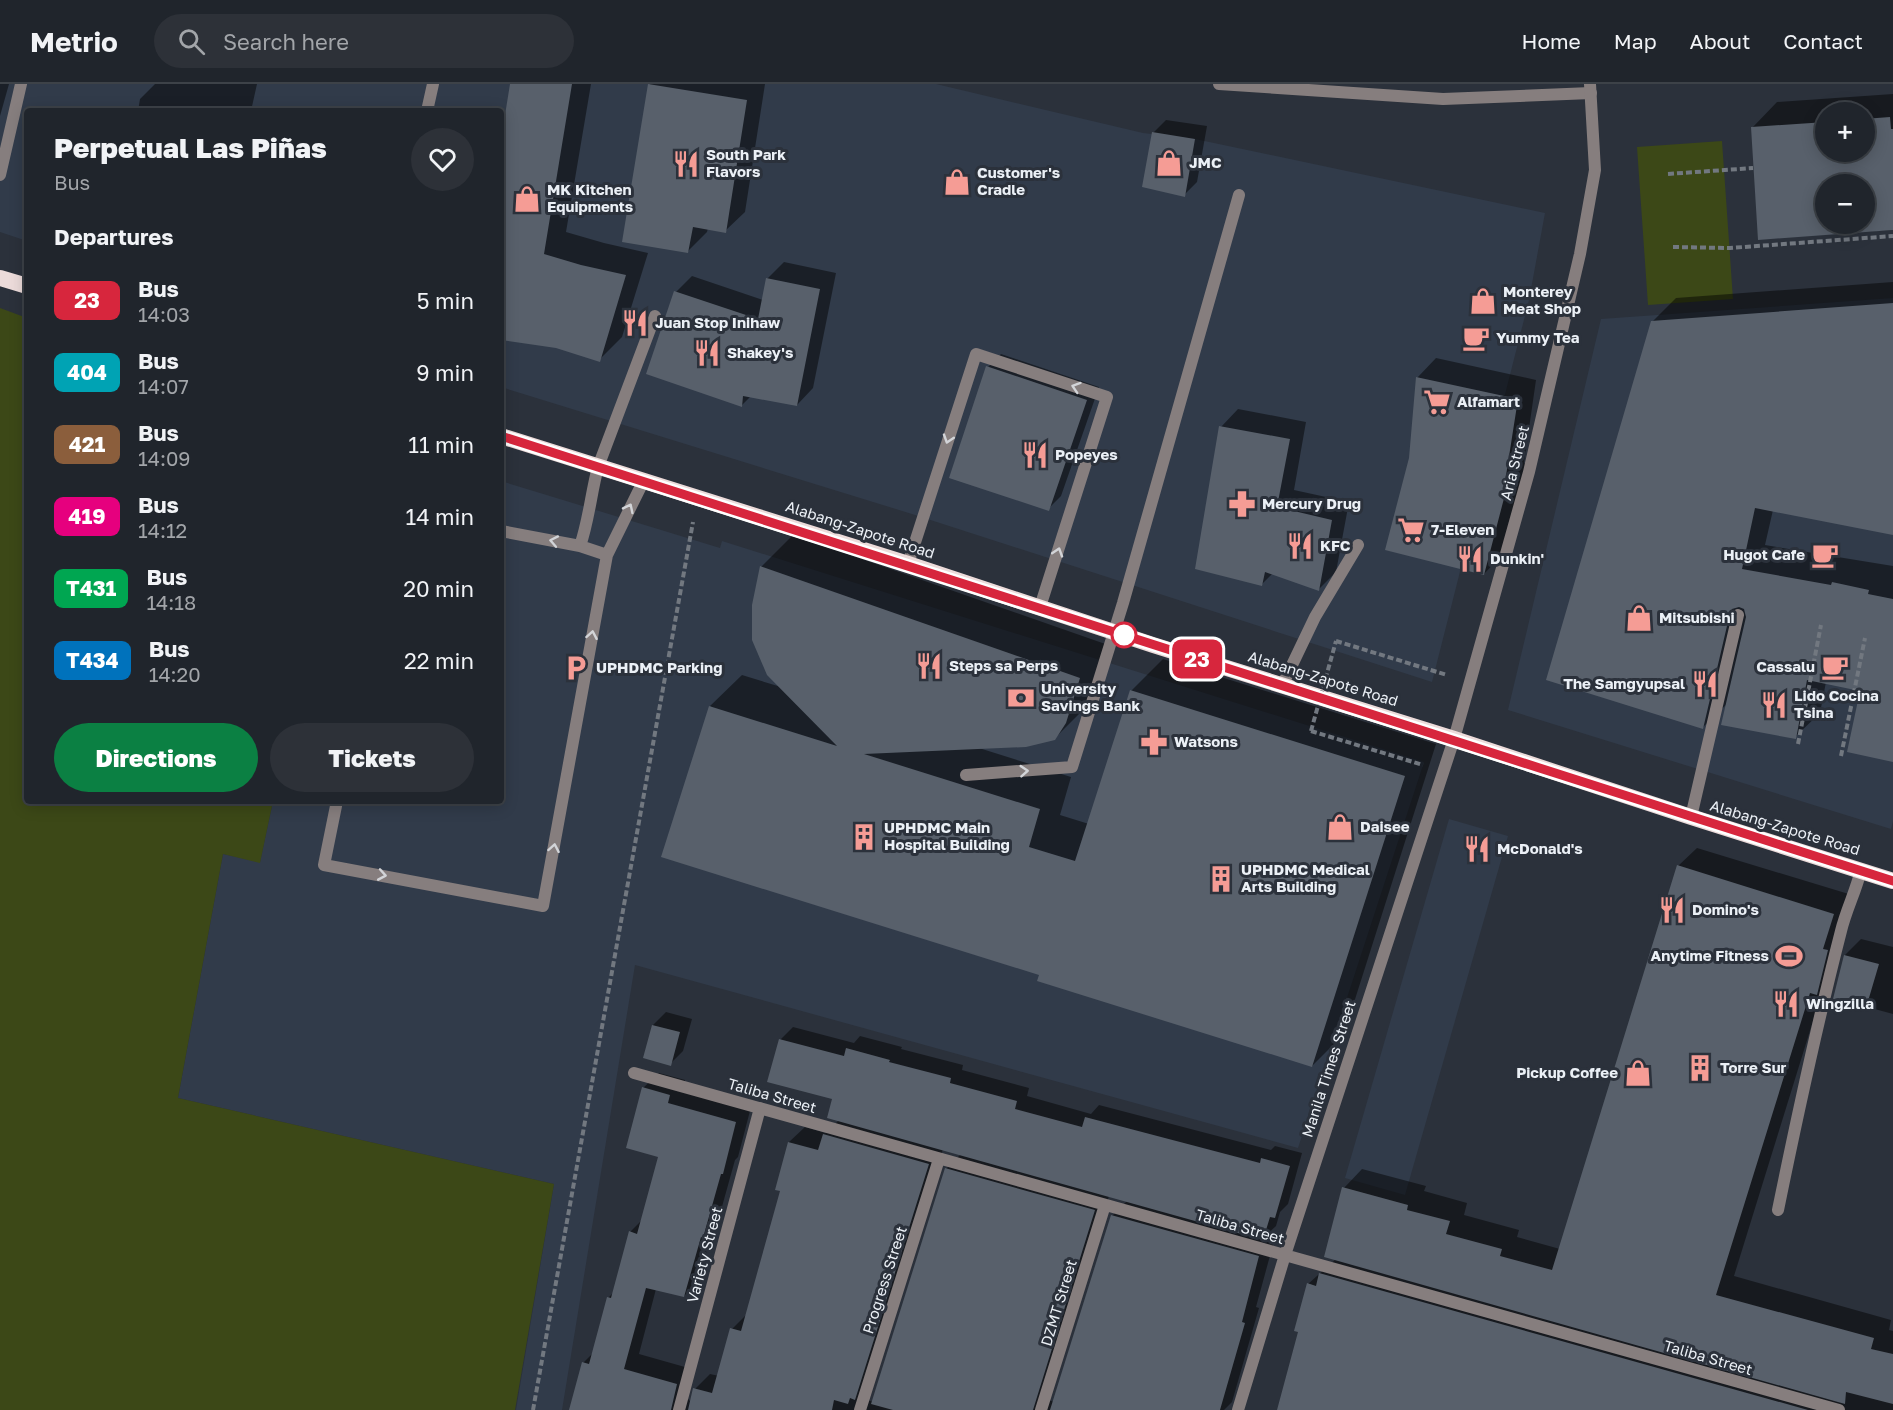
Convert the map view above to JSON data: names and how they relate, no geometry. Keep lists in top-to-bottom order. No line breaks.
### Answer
{"streets":{"highway":["Alabang-Zapote Road"],"street":["Aria Street","Manila Times Street","Taliba Street","Variety Street","Progress Street","DZMT Street"]},"crossings":[["Aria Street","Alabang-Zapote Road"],["Aria Street","Manila Times Street"],["Alabang-Zapote Road","Manila Times Street"],["Manila Times Street","Taliba Street"],["Taliba Street","Variety Street"],["Taliba Street","Progress Street"],["Taliba Street","DZMT Street"]],"places":{"shop":["JMC","Customer's Cradle","MK Kitchen Equipments","Monterey Meat Shop","Mitsubishi","Daisee","Pickup Coffee"],"restaurant":["South Park Flavors","Juan Stop Inihaw","Shakey's","Popeyes","KFC","Dunkin'","Steps sa Perps","The Samgyupsal","Lido Cocina Tsina","McDonald's","Domino's","Wingzilla"],"cafe":["Yummy Tea","Hugot Cafe","Cassalu"],"supermarket":["Alfamart","7-Eleven"],"pharmacy":["Mercury Drug","Watsons"],"parking":["UPHDMC Parking"],"bank":["University Savings Bank"],"building":["UPHDMC Main Hospital Building","UPHDMC Medical Arts Building","Torre Sur"],"sports":["Anytime Fitness"]},"lines":["bus line 23"],"page":{"header":"Metrio","search":"Search here","nav":["Home","Map","About","Contact"],"on_map":"23","map_buttons":["+","−"],"heading":[["Perpetual Las Piñas","Bus"],"Departures"],"list":[{"mark":"23","name":"Bus","note":"14:03","value":"5 min"},{"mark":"404","name":"Bus","note":"14:07","value":"9 min"},{"mark":"421","name":"Bus","note":"14:09","value":"11 min"},{"mark":"419","name":"Bus","note":"14:12","value":"14 min"},{"mark":"T431","name":"Bus","note":"14:18","value":"20 min"},{"mark":"T434","name":"Bus","note":"14:20","value":"22 min"}],"buttons":["Directions","Tickets"]}}
